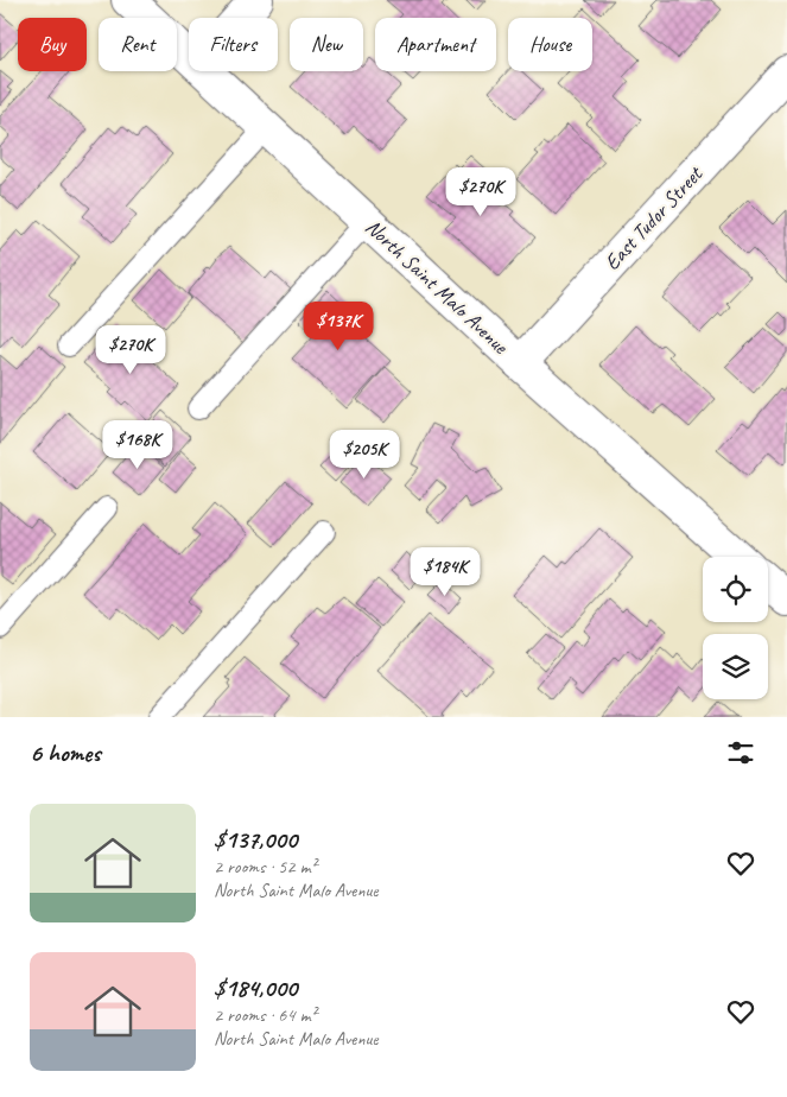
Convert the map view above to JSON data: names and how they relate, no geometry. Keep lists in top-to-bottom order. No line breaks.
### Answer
{"streets":{"street":["East Tudor Street","North Saint Malo Avenue"]},"crossings":[["East Tudor Street","North Saint Malo Avenue"]],"page":{"chip":["Buy","Rent","Filters","New","Apartment","House"],"price":["$270K","$137K","$270K","$168K","$205K","$184K"],"heading":"6 homes","list":[{"name":"$137,000","note":"2 rooms · 52 m² · North Saint Malo Avenue"},{"name":"$184,000","note":"2 rooms · 64 m² · North Saint Malo Avenue"}]}}
